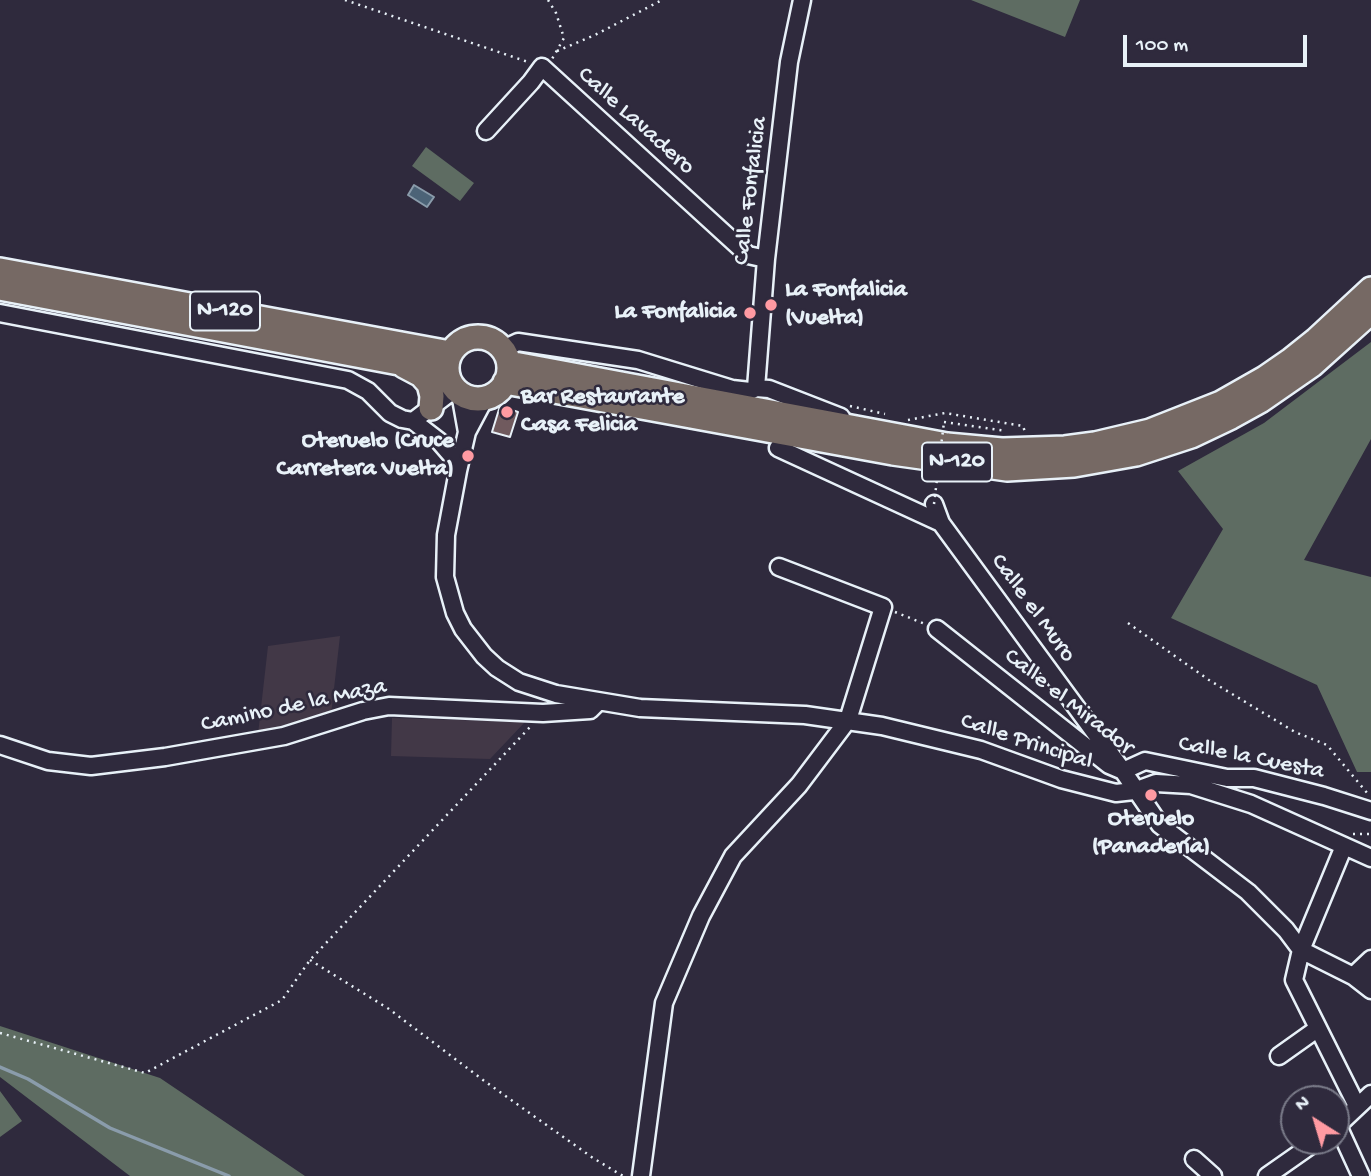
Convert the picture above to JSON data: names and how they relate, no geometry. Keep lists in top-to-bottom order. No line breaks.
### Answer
{"streets":{"highway":["N-120"],"street":["Calle Lavadero","Calle Fonfalicia","Calle el Muro","Calle el Mirador","Camino de la Maza","Calle Principal","Calle la Cuesta"]},"crossings":[["Calle Lavadero","Calle Fonfalicia"],["Calle el Muro","Calle el Mirador"],["Calle el Muro","Calle la Cuesta"],["Calle el Mirador","Calle Principal"],["Calle el Mirador","Calle la Cuesta"],["Camino de la Maza","Calle Principal"]],"places":["La Fonfalicia (Vuelta)","La Fonfalicia","Bar Restaurante Casa Felicia","Oteruelo (Cruce Carretera Vuelta)","Oteruelo (Panadería)"],"scale_bar":"100 m","north":"top left"}
